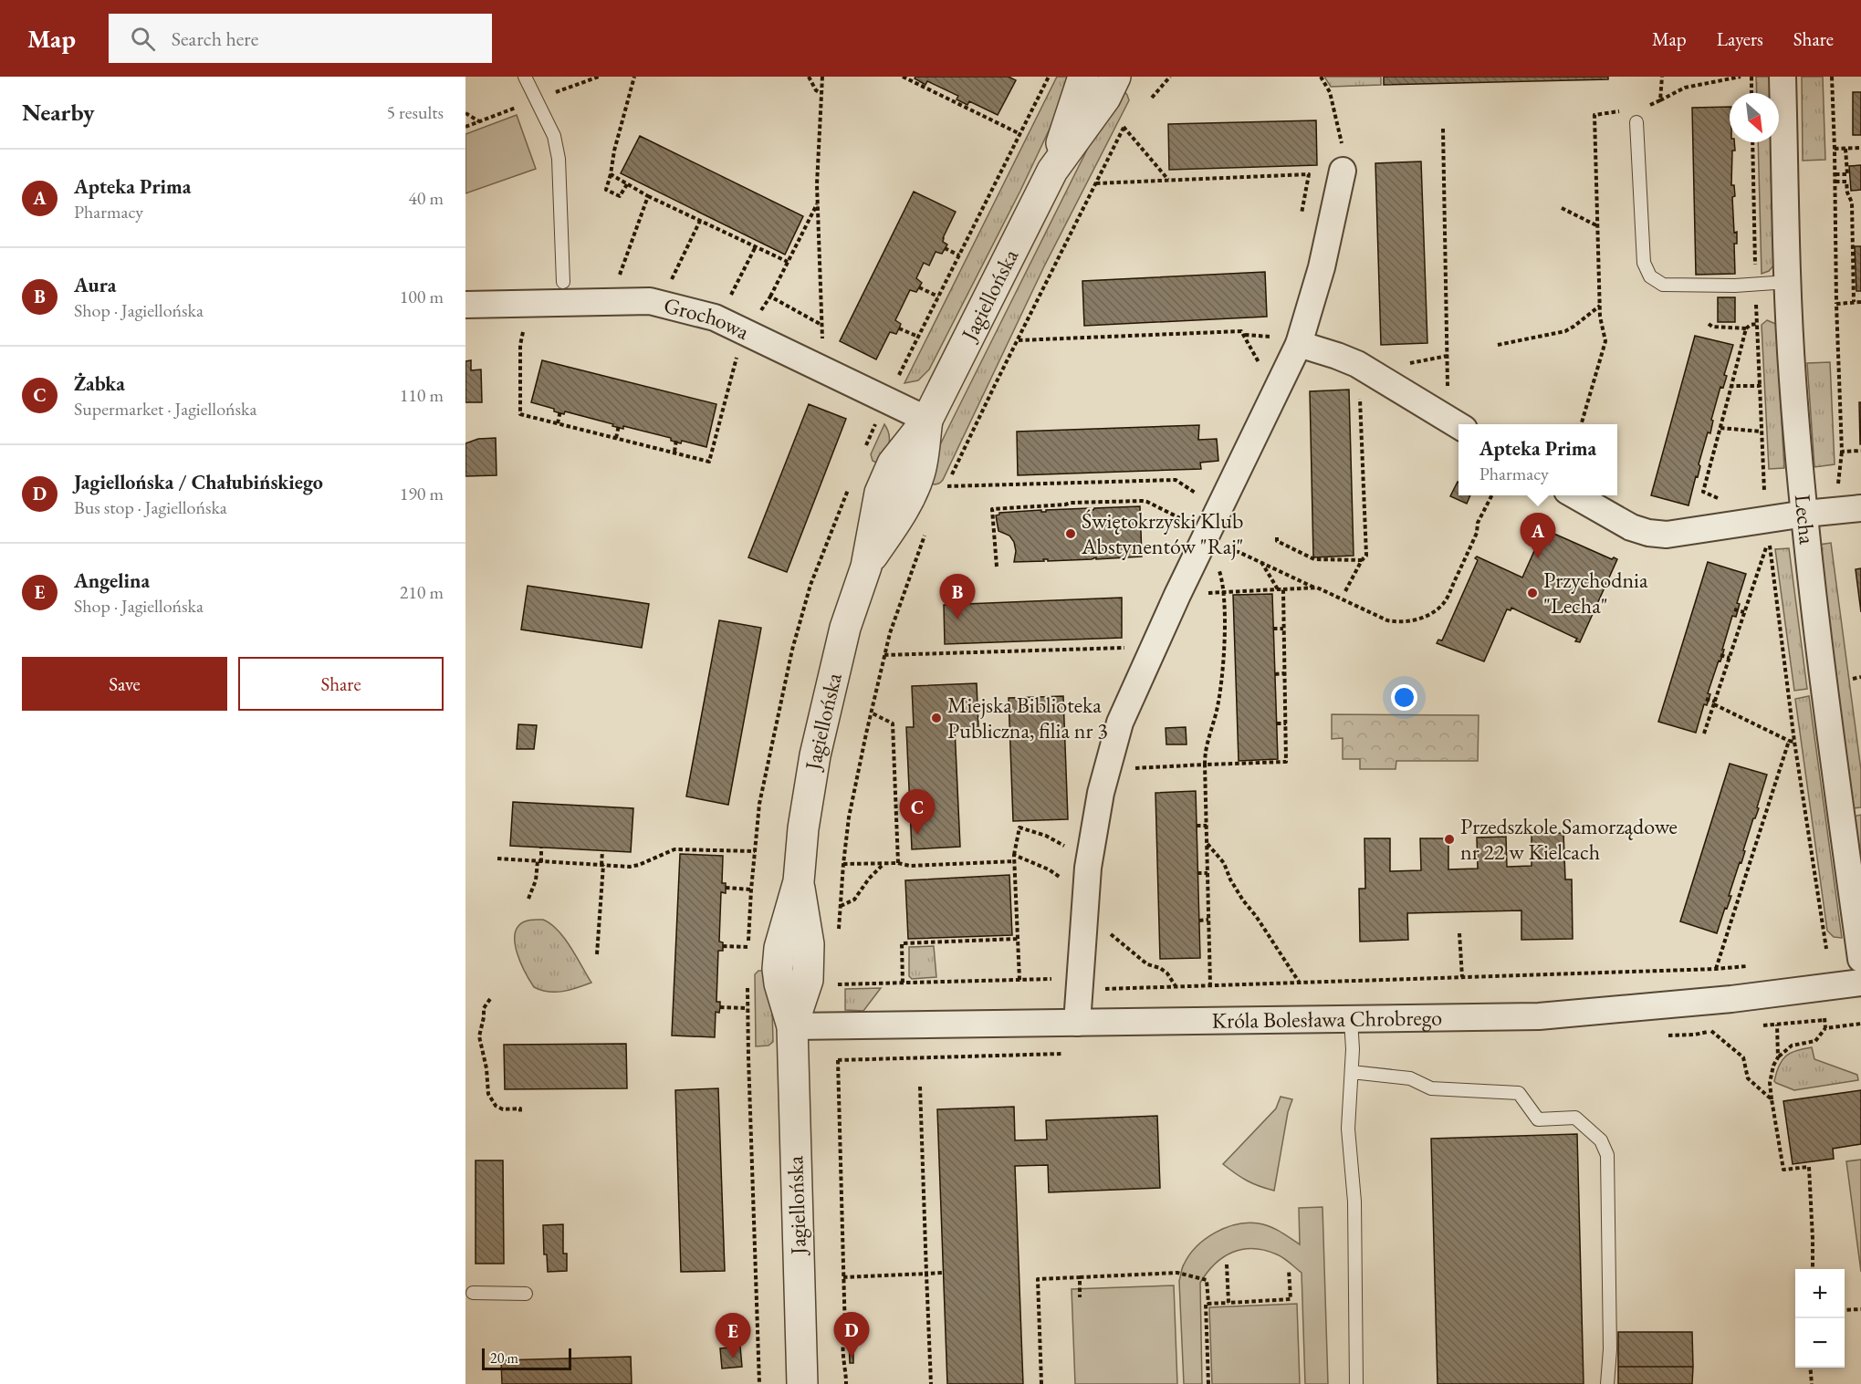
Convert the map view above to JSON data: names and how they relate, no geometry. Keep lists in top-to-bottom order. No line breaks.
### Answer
{"streets":{"street":["Jagiellońska","Grochowa","Lecha","Króla Bolesława Chrobrego"]},"crossings":[["Jagiellońska","Grochowa"],["Jagiellońska","Króla Bolesława Chrobrego"]],"places":["Świętokrzyski Klub Abstynentów \"Raj\"","Przychodnia \"Lecha\"","Miejska Biblioteka Publiczna, filia nr 3","Przedszkole Samorządowe nr 22 w Kielcach"],"scale_bar":"20 m","north":"bottom right","page":{"header":"Map","search":"Search here","nav":["Map","Layers","Share"],"heading":["Nearby","5 results"],"list":[{"mark":"A","name":"Apteka Prima","note":"Pharmacy","value":"40 m"},{"mark":"B","name":"Aura","note":"Shop · Jagiellońska","value":"100 m"},{"mark":"C","name":"Żabka","note":"Supermarket · Jagiellońska","value":"110 m"},{"mark":"D","name":"Jagiellońska / Chałubińskiego","note":"Bus stop · Jagiellońska","value":"190 m"},{"mark":"E","name":"Angelina","note":"Shop · Jagiellońska","value":"210 m"}],"popup":["Apteka Prima","Pharmacy"],"pins":["A","B","C","D","E"],"buttons":["Save","Share"],"map_buttons":["+","−"],"scale":"20 m"}}
